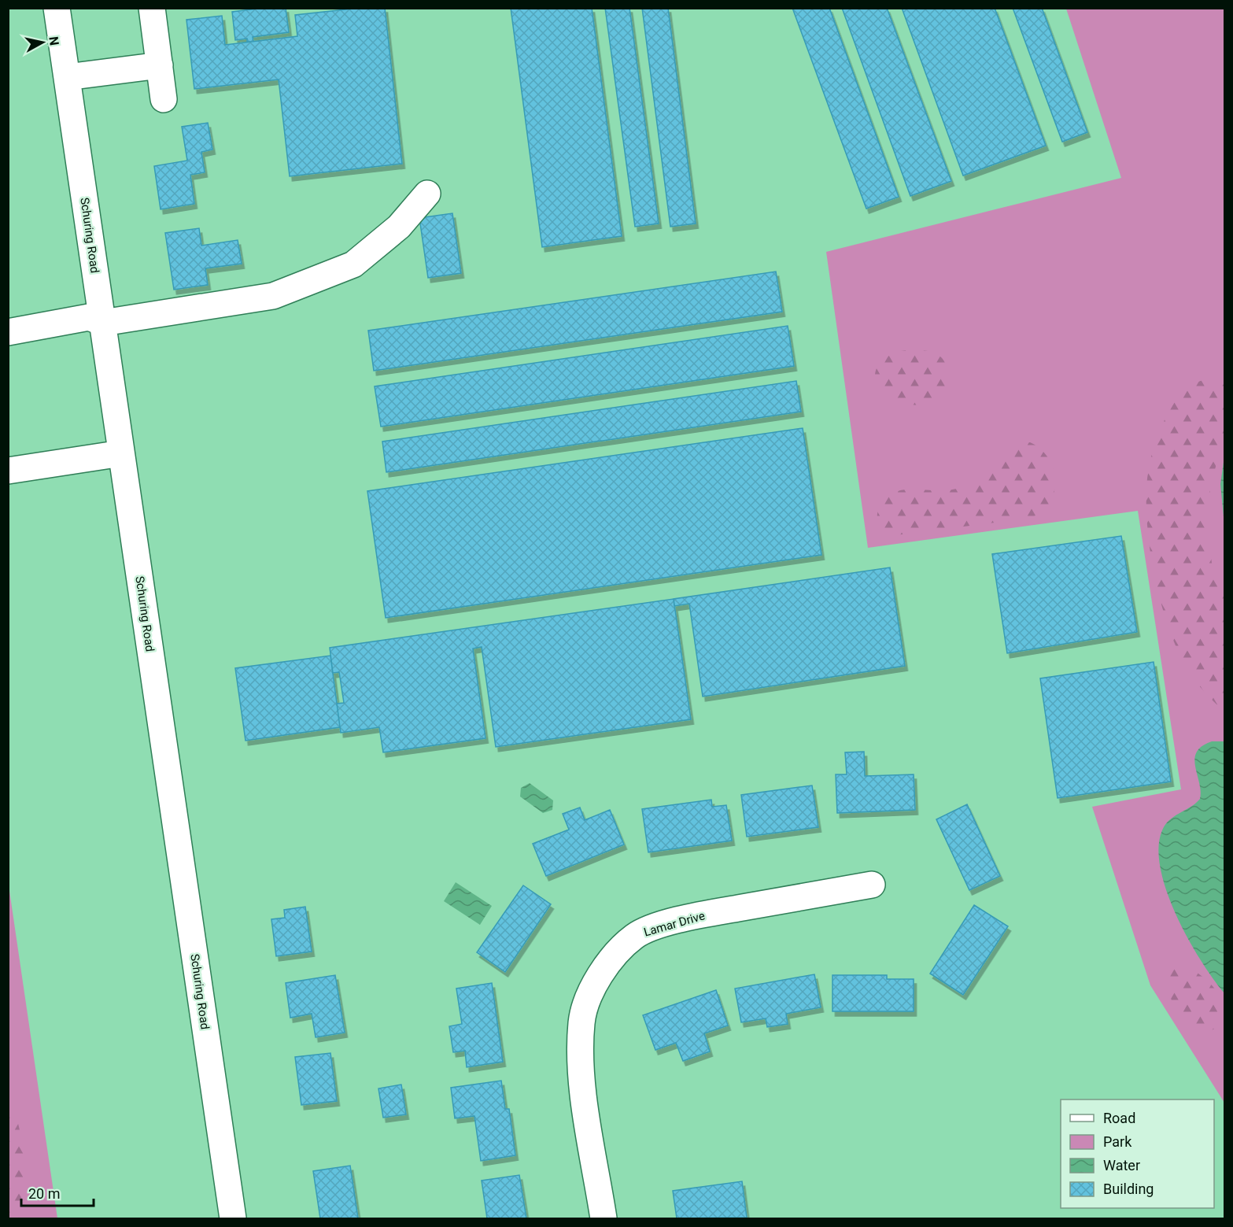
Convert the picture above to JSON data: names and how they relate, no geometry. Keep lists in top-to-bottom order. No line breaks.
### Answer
{"streets":{"street":["Schuring Road","Lamar Drive"]},"legend":["Road","Park","Water","Building"],"scale_bar":"20 m","north":"right"}
